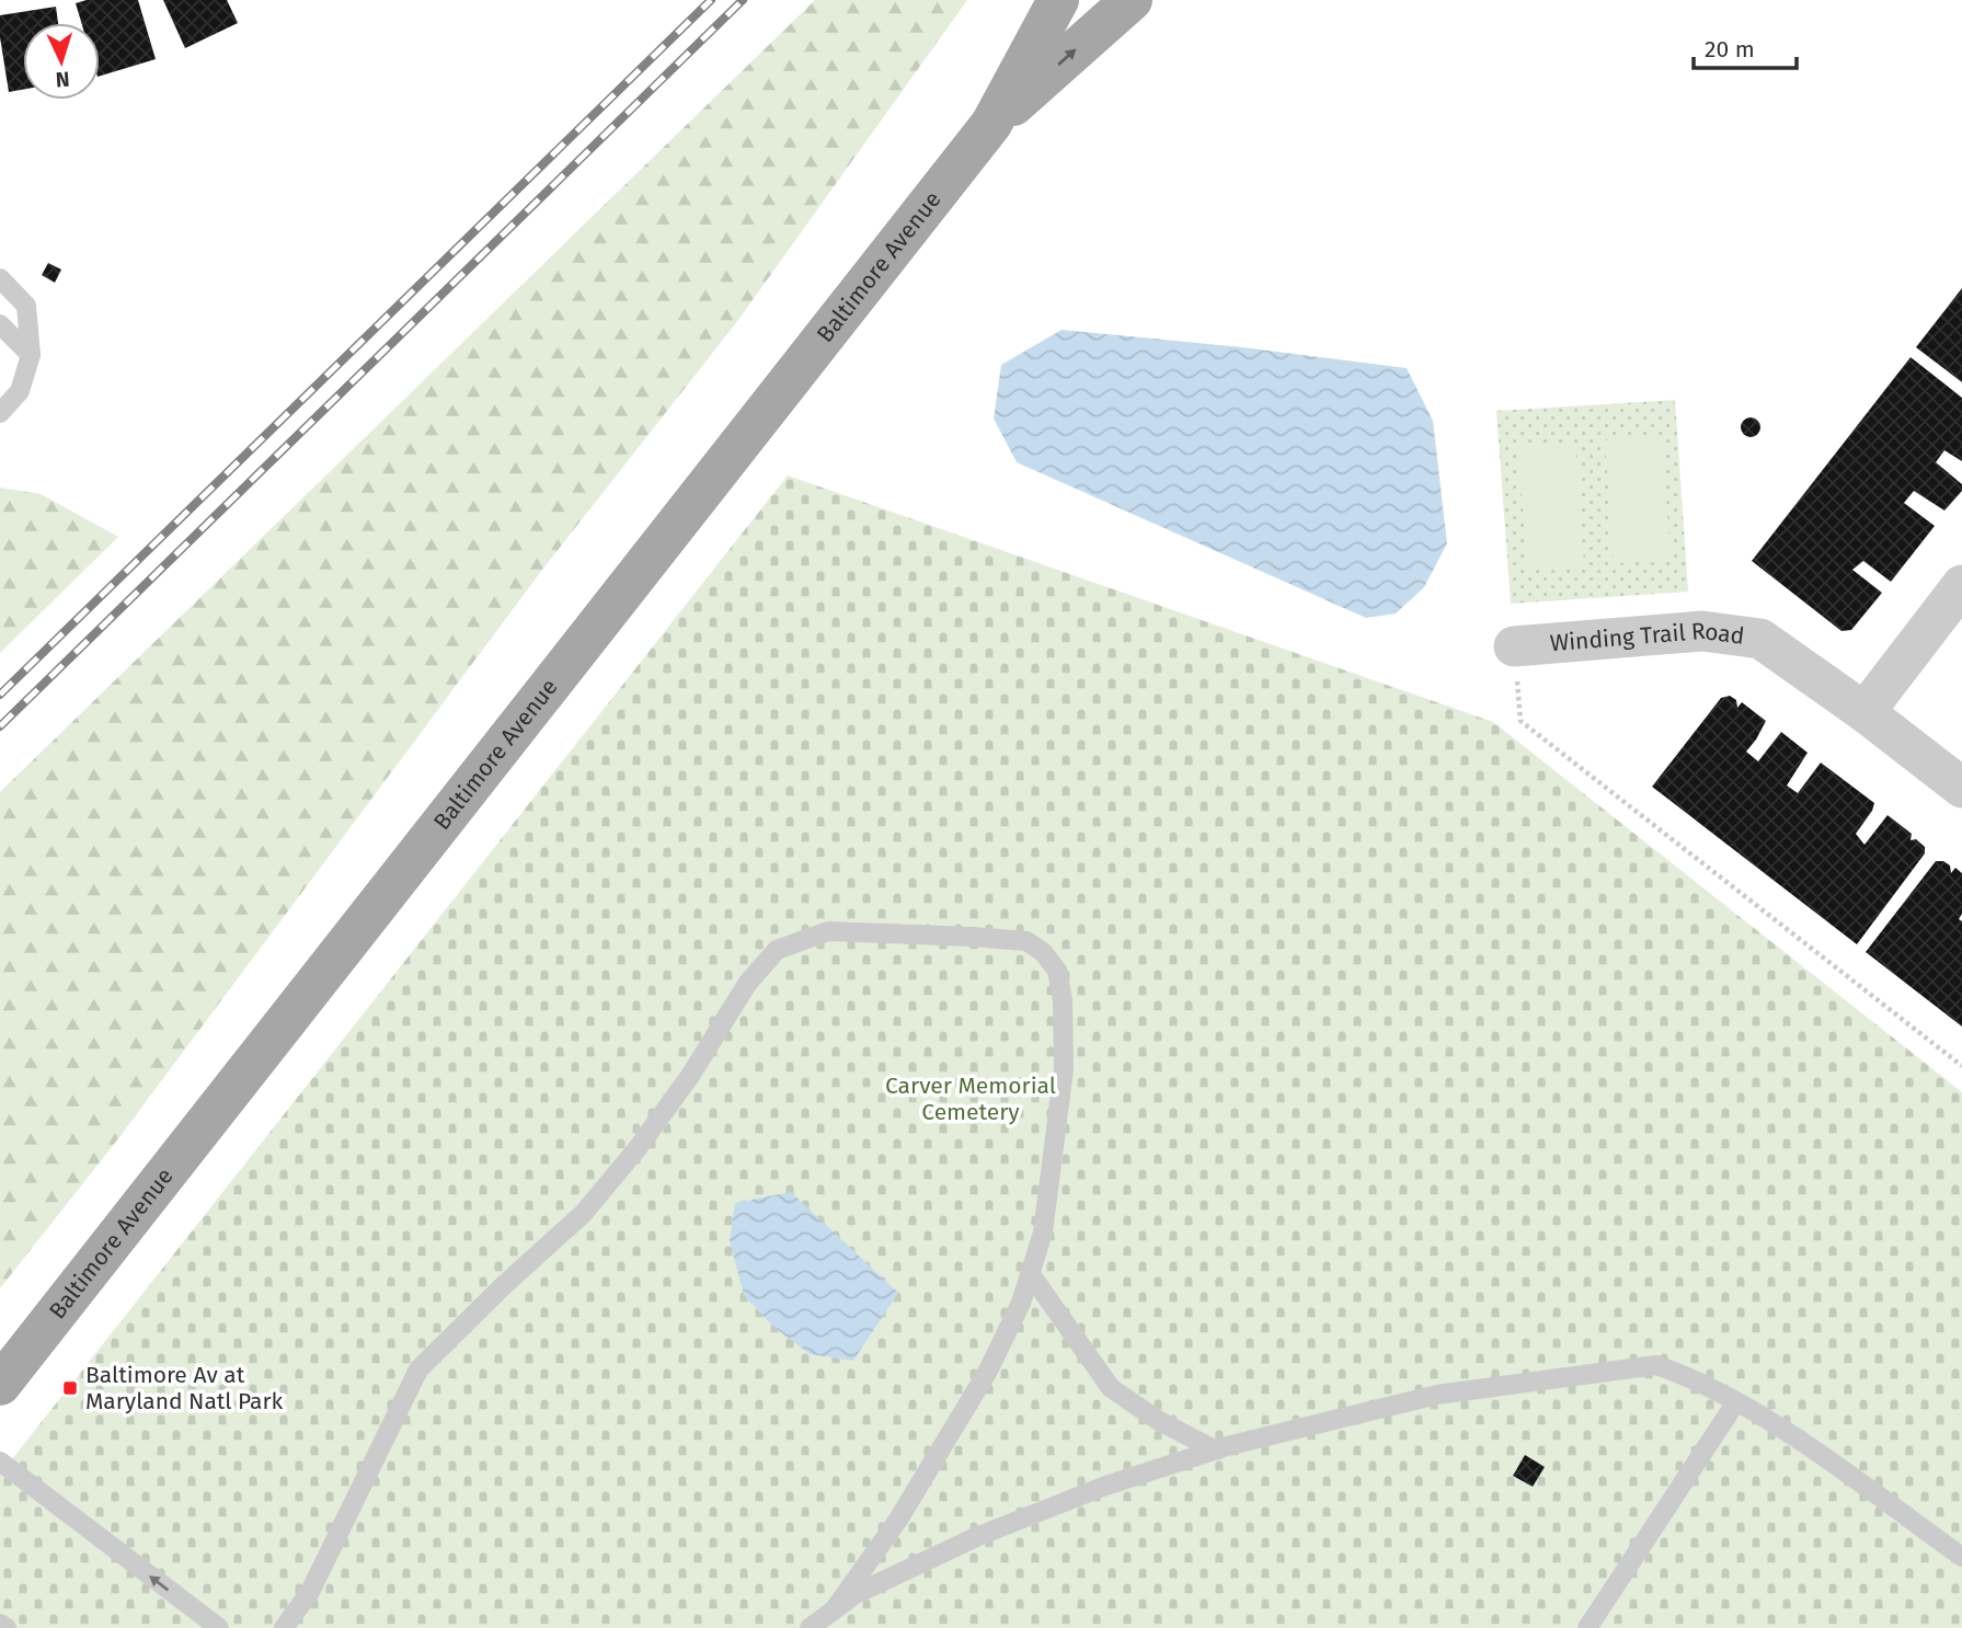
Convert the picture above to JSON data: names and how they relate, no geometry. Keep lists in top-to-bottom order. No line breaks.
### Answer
{"streets":{"main road":["Baltimore Avenue"],"street":["Winding Trail Road"]},"parks":["Carver Memorial Cemetery"],"places":{"transit":["Baltimore Av at Maryland Natl Park"]},"scale_bar":"20 m","north":"bottom"}
